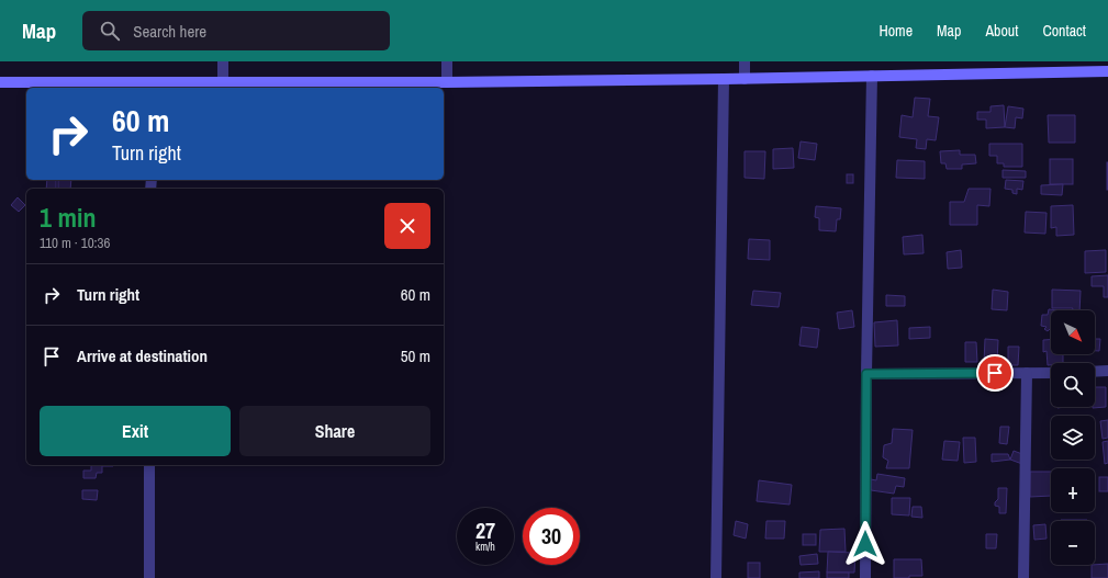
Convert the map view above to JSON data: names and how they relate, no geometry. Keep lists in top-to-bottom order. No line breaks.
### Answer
{"north":"bottom right","page":{"header":"Map","search":"Search here","nav":["Home","Map","About","Contact"],"turn":["60 m","Turn right"],"heading":["1 min","110 m · 10:36"],"list":[{"name":"Turn right","value":"60 m"},{"name":"Arrive at destination","value":"50 m"}],"map_buttons":["+","−"],"buttons":["Exit","Share"],"speed":"27 km/h","limit":"30"}}
